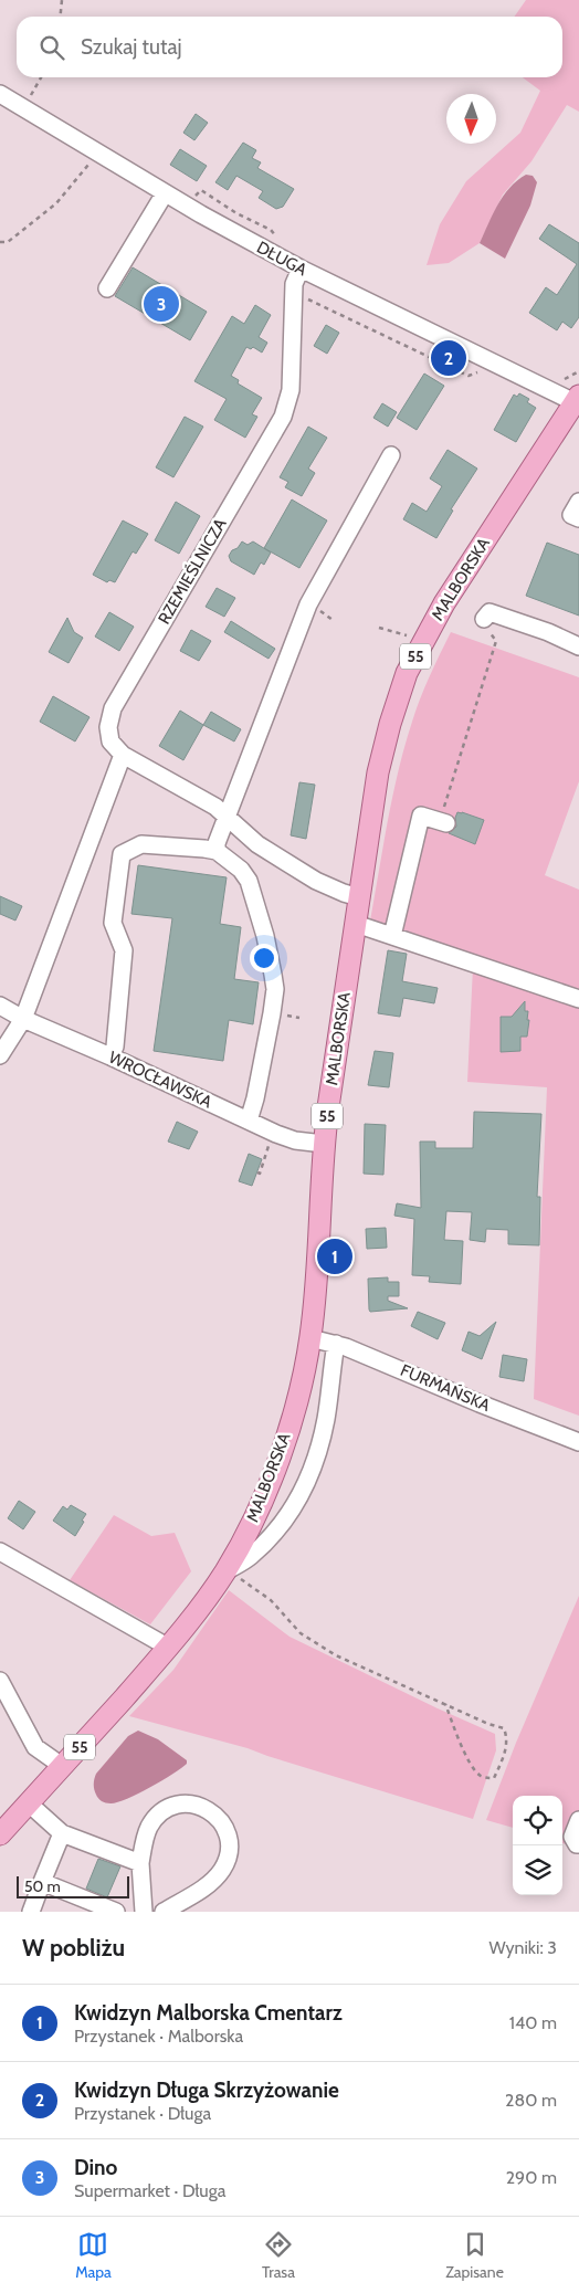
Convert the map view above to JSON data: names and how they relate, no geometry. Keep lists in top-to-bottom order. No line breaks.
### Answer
{"streets":{"main road":["MALBORSKA","55"],"street":["DŁUGA","RZEMIEŚLNICZA","WROCŁAWSKA","FURMAŃSKA"]},"crossings":[["DŁUGA","RZEMIEŚLNICZA"],["DŁUGA","MALBORSKA"],["RZEMIEŚLNICZA","MALBORSKA"],["MALBORSKA","WROCŁAWSKA"],["MALBORSKA","FURMAŃSKA"]],"scale_bar":"50 m","north":"bottom","page":{"search":"Szukaj tutaj","pins":["3","2","1"],"scale":"50 m","heading":["W pobliżu","Wyniki: 3"],"list":[{"mark":"1","name":"Kwidzyn Malborska Cmentarz","note":"Przystanek · Malborska","value":"140 m"},{"mark":"2","name":"Kwidzyn Długa Skrzyżowanie","note":"Przystanek · Długa","value":"280 m"},{"mark":"3","name":"Dino","note":"Supermarket · Długa","value":"290 m"}],"nav":["Mapa","Trasa","Zapisane"]}}
